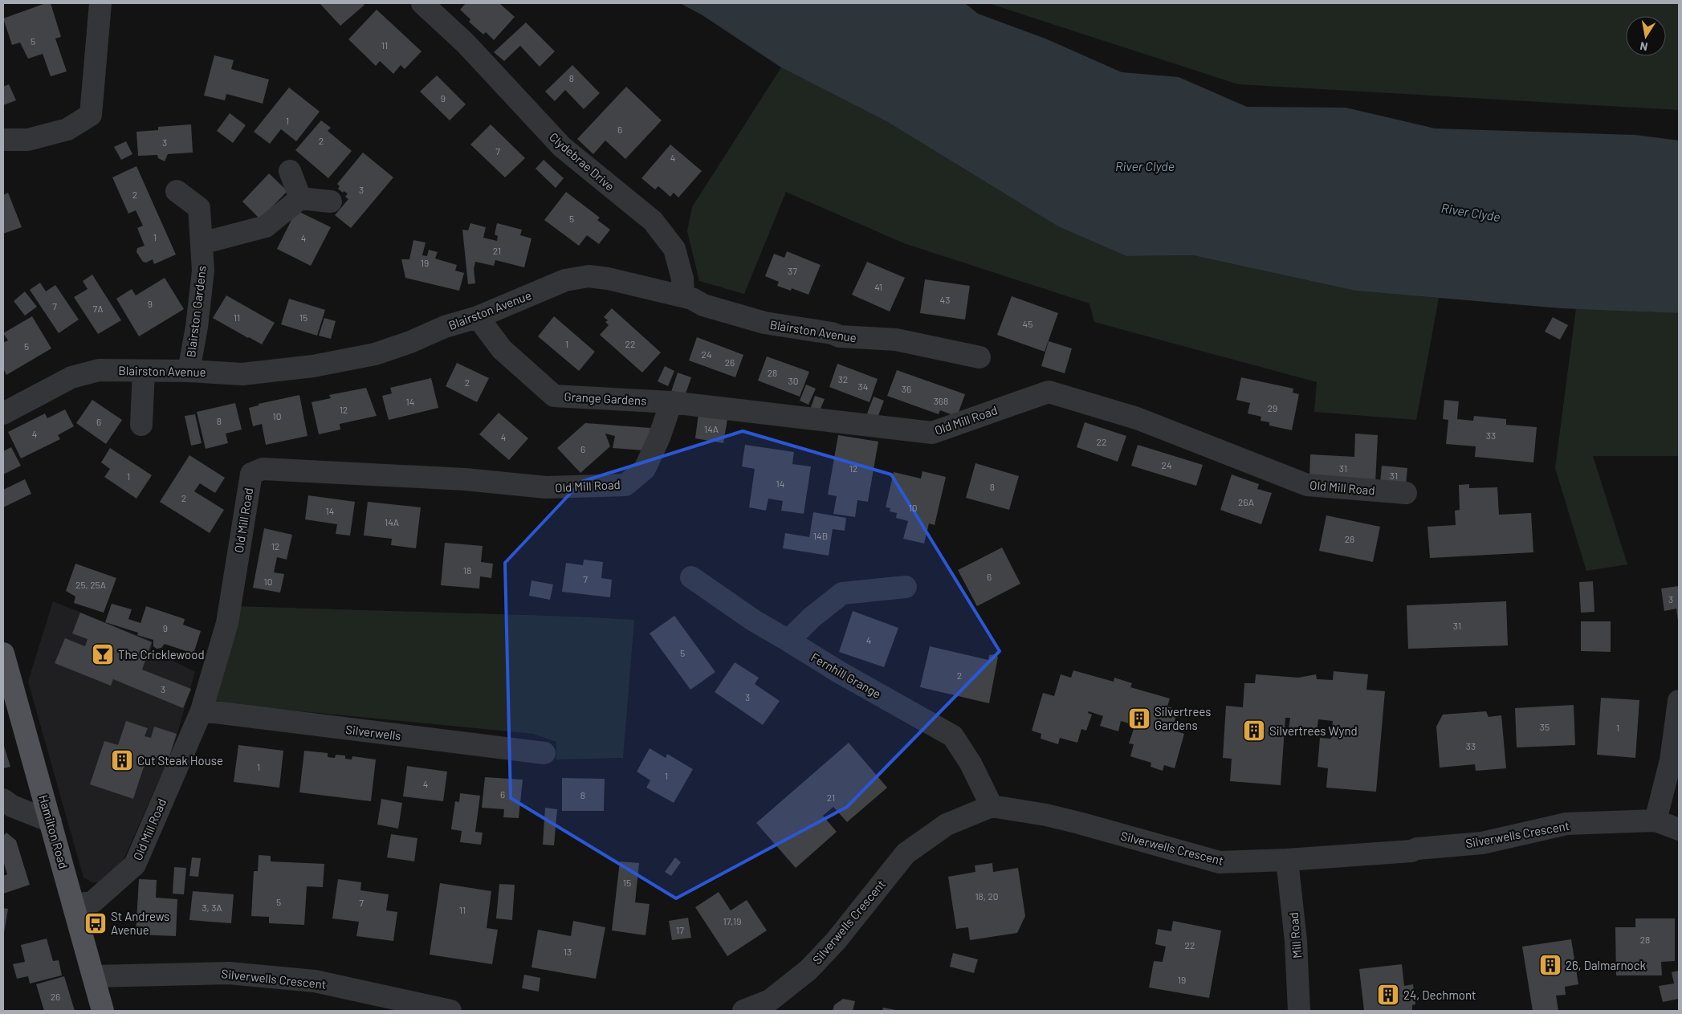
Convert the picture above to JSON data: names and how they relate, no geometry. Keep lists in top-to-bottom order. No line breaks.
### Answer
{"streets":{"main road":["Hamilton Road"],"street":["Clydebrae Drive","Blairston Avenue","Blairston Gardens","Grange Gardens","Old Mill Road","Fernhill Grange","Silverwells","Silverwells Crescent","Mill Road"]},"crossings":[["Clydebrae Drive","Blairston Avenue"],["Blairston Avenue","Blairston Gardens"],["Blairston Avenue","Grange Gardens"],["Grange Gardens","Old Mill Road"],["Old Mill Road","Silverwells"],["Old Mill Road","Hamilton Road"],["Fernhill Grange","Silverwells Crescent"],["Hamilton Road","Silverwells Crescent"],["Silverwells Crescent","Mill Road"]],"water":["River Clyde"],"places":{"bar":["The Cricklewood"],"building":["Silvertrees Gardens","Silvertrees Wynd","Cut Steak House","26, Dalmarnock","24, Dechmont"],"bus stop":["St Andrews Avenue"]},"house_numbers":["5","11","8","9","1","6","2","3","7","4","3","2","5","1","4","21","19","37","41","43","9","7","7A","11","15","45","1","22","5","24","26","28","32","30","2","34","36","368","14","29","12","10","8","6","14A","4","33","4","22","6","24","12","31","31","1","14","8","2","26A","10","14","14A","14B","28","12","18","6","7","10","25, 25A","3","31","9","4","5","2","3","3","35","1","33","1","1","4","6","8","21","15","18, 20","5","7","3, 3A","11","17,19","17","28","22","13","19","26"],"north":"bottom"}
